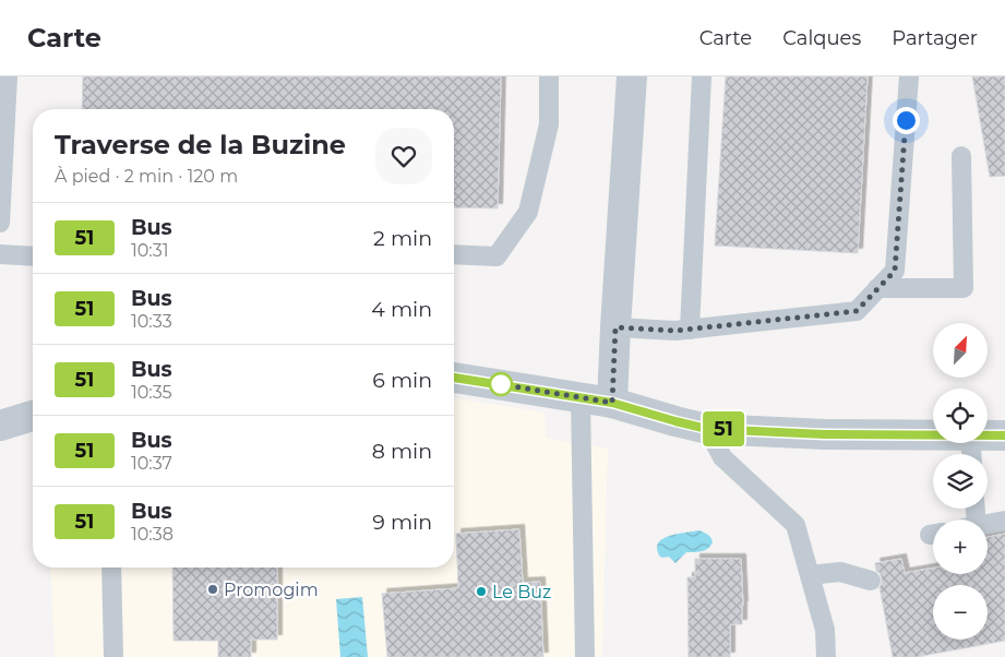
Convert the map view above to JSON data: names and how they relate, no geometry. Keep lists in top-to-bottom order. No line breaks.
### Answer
{"places":["Promogim","Le Buz"],"lines":["bus line 51"],"north":"top right","page":{"header":"Carte","nav":["Carte","Calques","Partager"],"on_map":"51","heading":["Traverse de la Buzine","À pied · 2 min · 120 m"],"list":[{"mark":"51","name":"Bus","note":"10:31","value":"2 min"},{"mark":"51","name":"Bus","note":"10:33","value":"4 min"},{"mark":"51","name":"Bus","note":"10:35","value":"6 min"},{"mark":"51","name":"Bus","note":"10:37","value":"8 min"},{"mark":"51","name":"Bus","note":"10:38","value":"9 min"}],"map_buttons":["+","−"]}}
